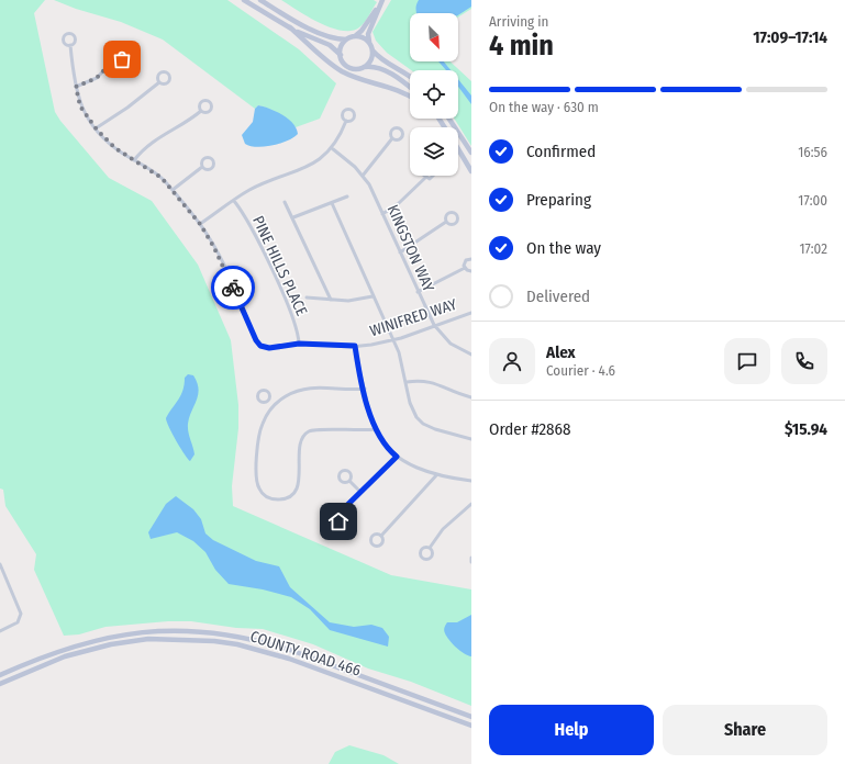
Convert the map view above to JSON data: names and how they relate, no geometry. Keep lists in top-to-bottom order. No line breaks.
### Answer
{"streets":{"main road":["COUNTY ROAD 466"],"street":["KINGSTON WAY","PINE HILLS PLACE","WINIFRED WAY"]},"crossings":[["KINGSTON WAY","WINIFRED WAY"],["PINE HILLS PLACE","WINIFRED WAY"]],"north":"bottom right","page":{"heading":["4 min","Arriving in","17:09–17:14"],"panel":["Alex","Courier · 4.6","Order #2868","$15.94"],"bar":"On the way · 630 m","list":[["Confirmed","16:56"],["Preparing","17:00"],["On the way","17:02"],"Delivered"],"buttons":["Help","Share"]}}
